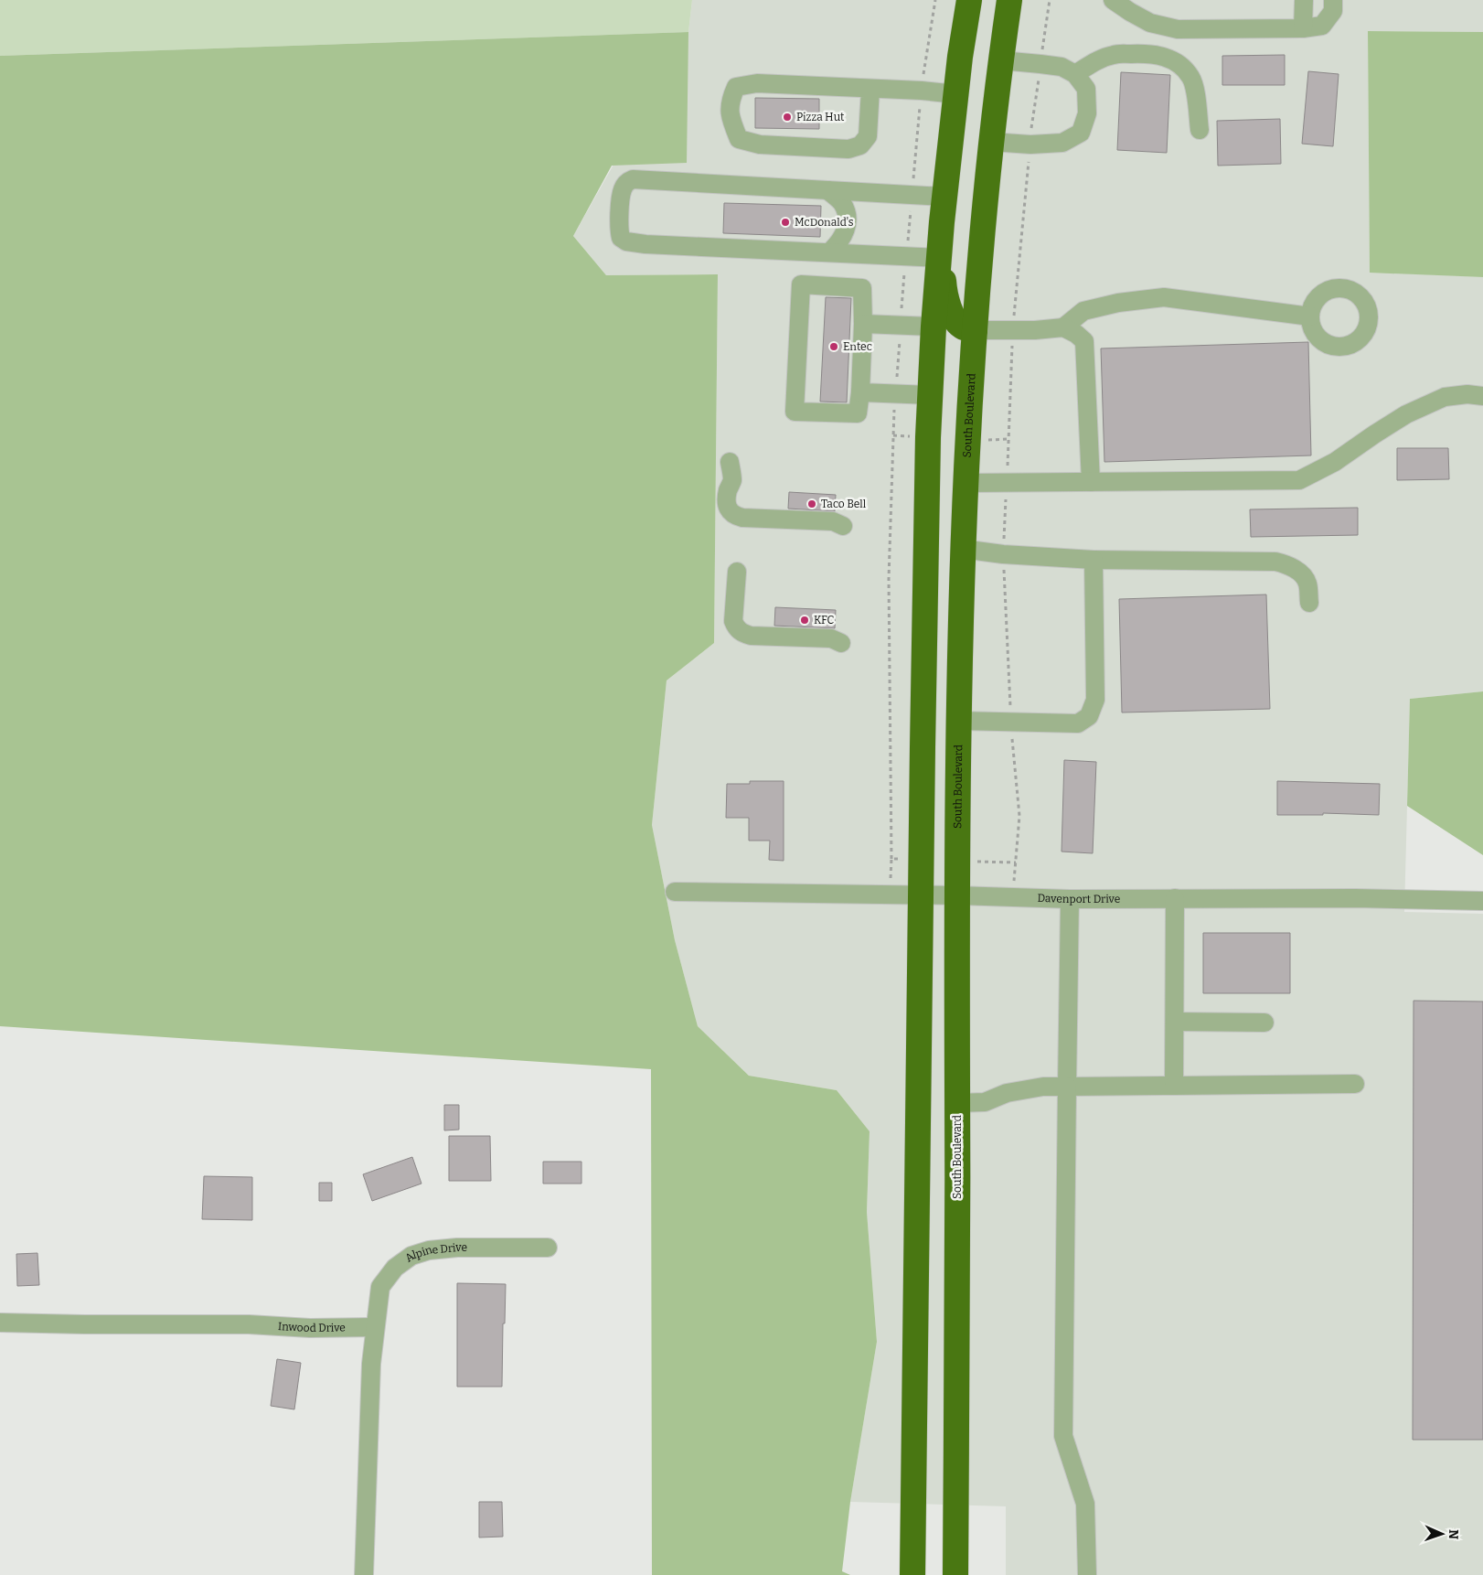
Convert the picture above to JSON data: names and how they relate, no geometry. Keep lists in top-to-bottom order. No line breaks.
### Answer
{"streets":{"highway":["South Boulevard"],"street":["Davenport Drive","Alpine Drive","Inwood Drive"]},"crossings":[["South Boulevard","Davenport Drive"],["Alpine Drive","Inwood Drive"]],"places":["Pizza Hut","McDonald's","Entec","Taco Bell","KFC"],"north":"right"}
